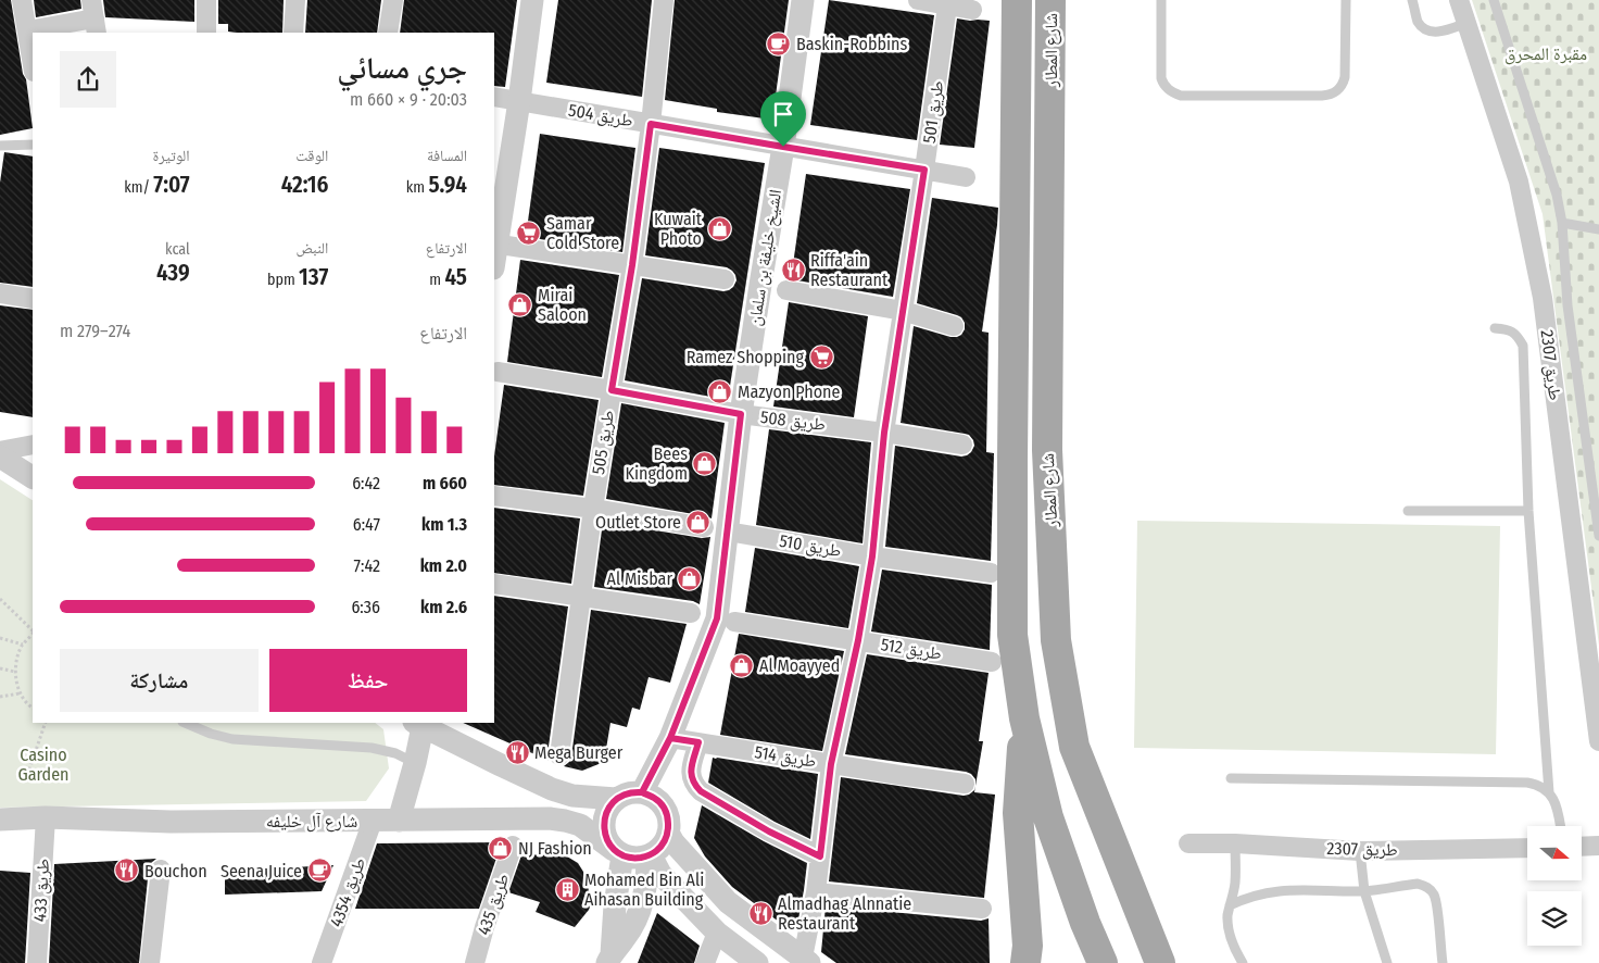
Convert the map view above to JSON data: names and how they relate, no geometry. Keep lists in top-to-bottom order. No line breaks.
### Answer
{"streets":{"main road":["شارع المطار"],"street":["طريق 501","طريق 504","الشيخ خليفة بن سلمان","طريق 2307","طريق 508","طريق 505","طريق 510","طريق 512","طريق 514","شارع آل خليفه","طريق 433","طريق 4354","طريق 435"]},"crossings":[["طريق 501","طريق 504"],["طريق 501","طريق 508"],["طريق 501","طريق 510"],["طريق 501","طريق 512"],["طريق 501","طريق 514"],["طريق 504","الشيخ خليفة بن سلمان"],["طريق 504","طريق 505"],["الشيخ خليفة بن سلمان","طريق 508"],["الشيخ خليفة بن سلمان","طريق 510"],["الشيخ خليفة بن سلمان","طريق 514"],["الشيخ خليفة بن سلمان","شارع آل خليفه"],["طريق 508","طريق 505"],["شارع آل خليفه","طريق 433"],["شارع آل خليفه","طريق 4354"]],"parks":["مقبرة المحرق","Casino Garden"],"places":{"cafe":["Baskin-Robbins","Seena Juice"],"shop":["Kuwait Photo","Mirai Saloon","Mazyon Phone","Bees Kingdom","Outlet Store","Al Misbar","Al Moayyed","NJ Fashion"],"supermarket":["Samar Cold Store","Ramez Shopping"],"restaurant":["Riffa'ain Restaurant","Mega Burger","Bouchon","Almadhag Alnnatie Restaurant"],"building":["Mohamed Bin Ali Aihasan Building"]},"north":"right","page":{"heading":["جري مسائي","20:03 · 9 × 660 m"],"stats":[["المسافة","5.94 km"],["الوقت","42:16"],["الوتيرة","7:07 /km"],["الارتفاع","45 m"],["النبض","137 bpm"],["kcal","439"]],"chart":["الارتفاع","274–279 m"],"list":[{"name":"660 m","note":"6:42"},{"name":"1.3 km","note":"6:47"},{"name":"2.0 km","note":"7:42"},{"name":"2.6 km","note":"6:36"}],"buttons":["حفظ","مشاركة"]}}
